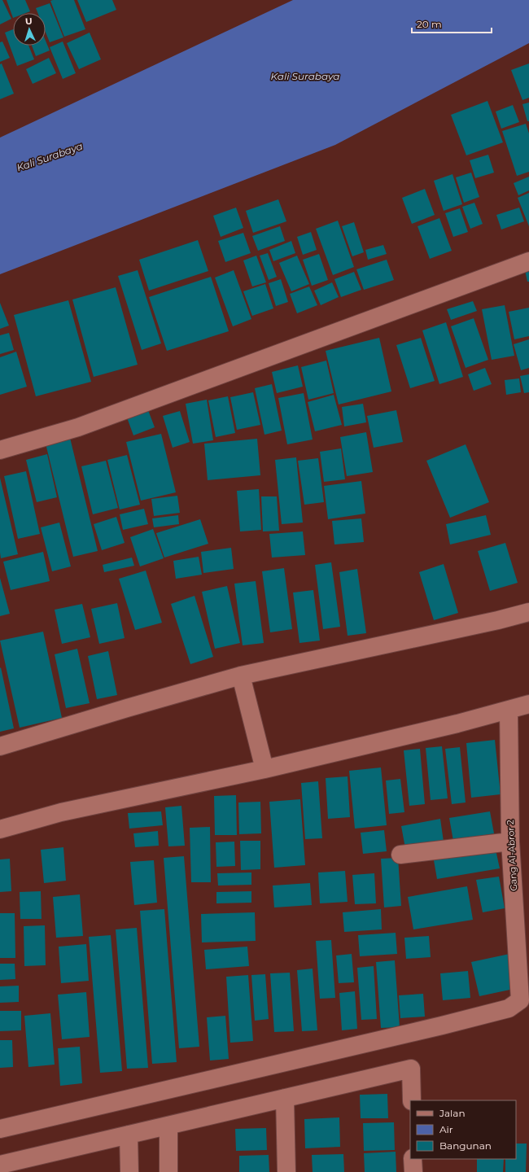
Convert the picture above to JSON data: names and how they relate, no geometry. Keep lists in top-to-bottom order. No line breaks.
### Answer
{"streets":{"street":["Gang Al-Abror 2"]},"water":["Kali Surabaya"],"legend":["Jalan","Air","Bangunan"],"scale_bar":"20 m","north":"top"}
